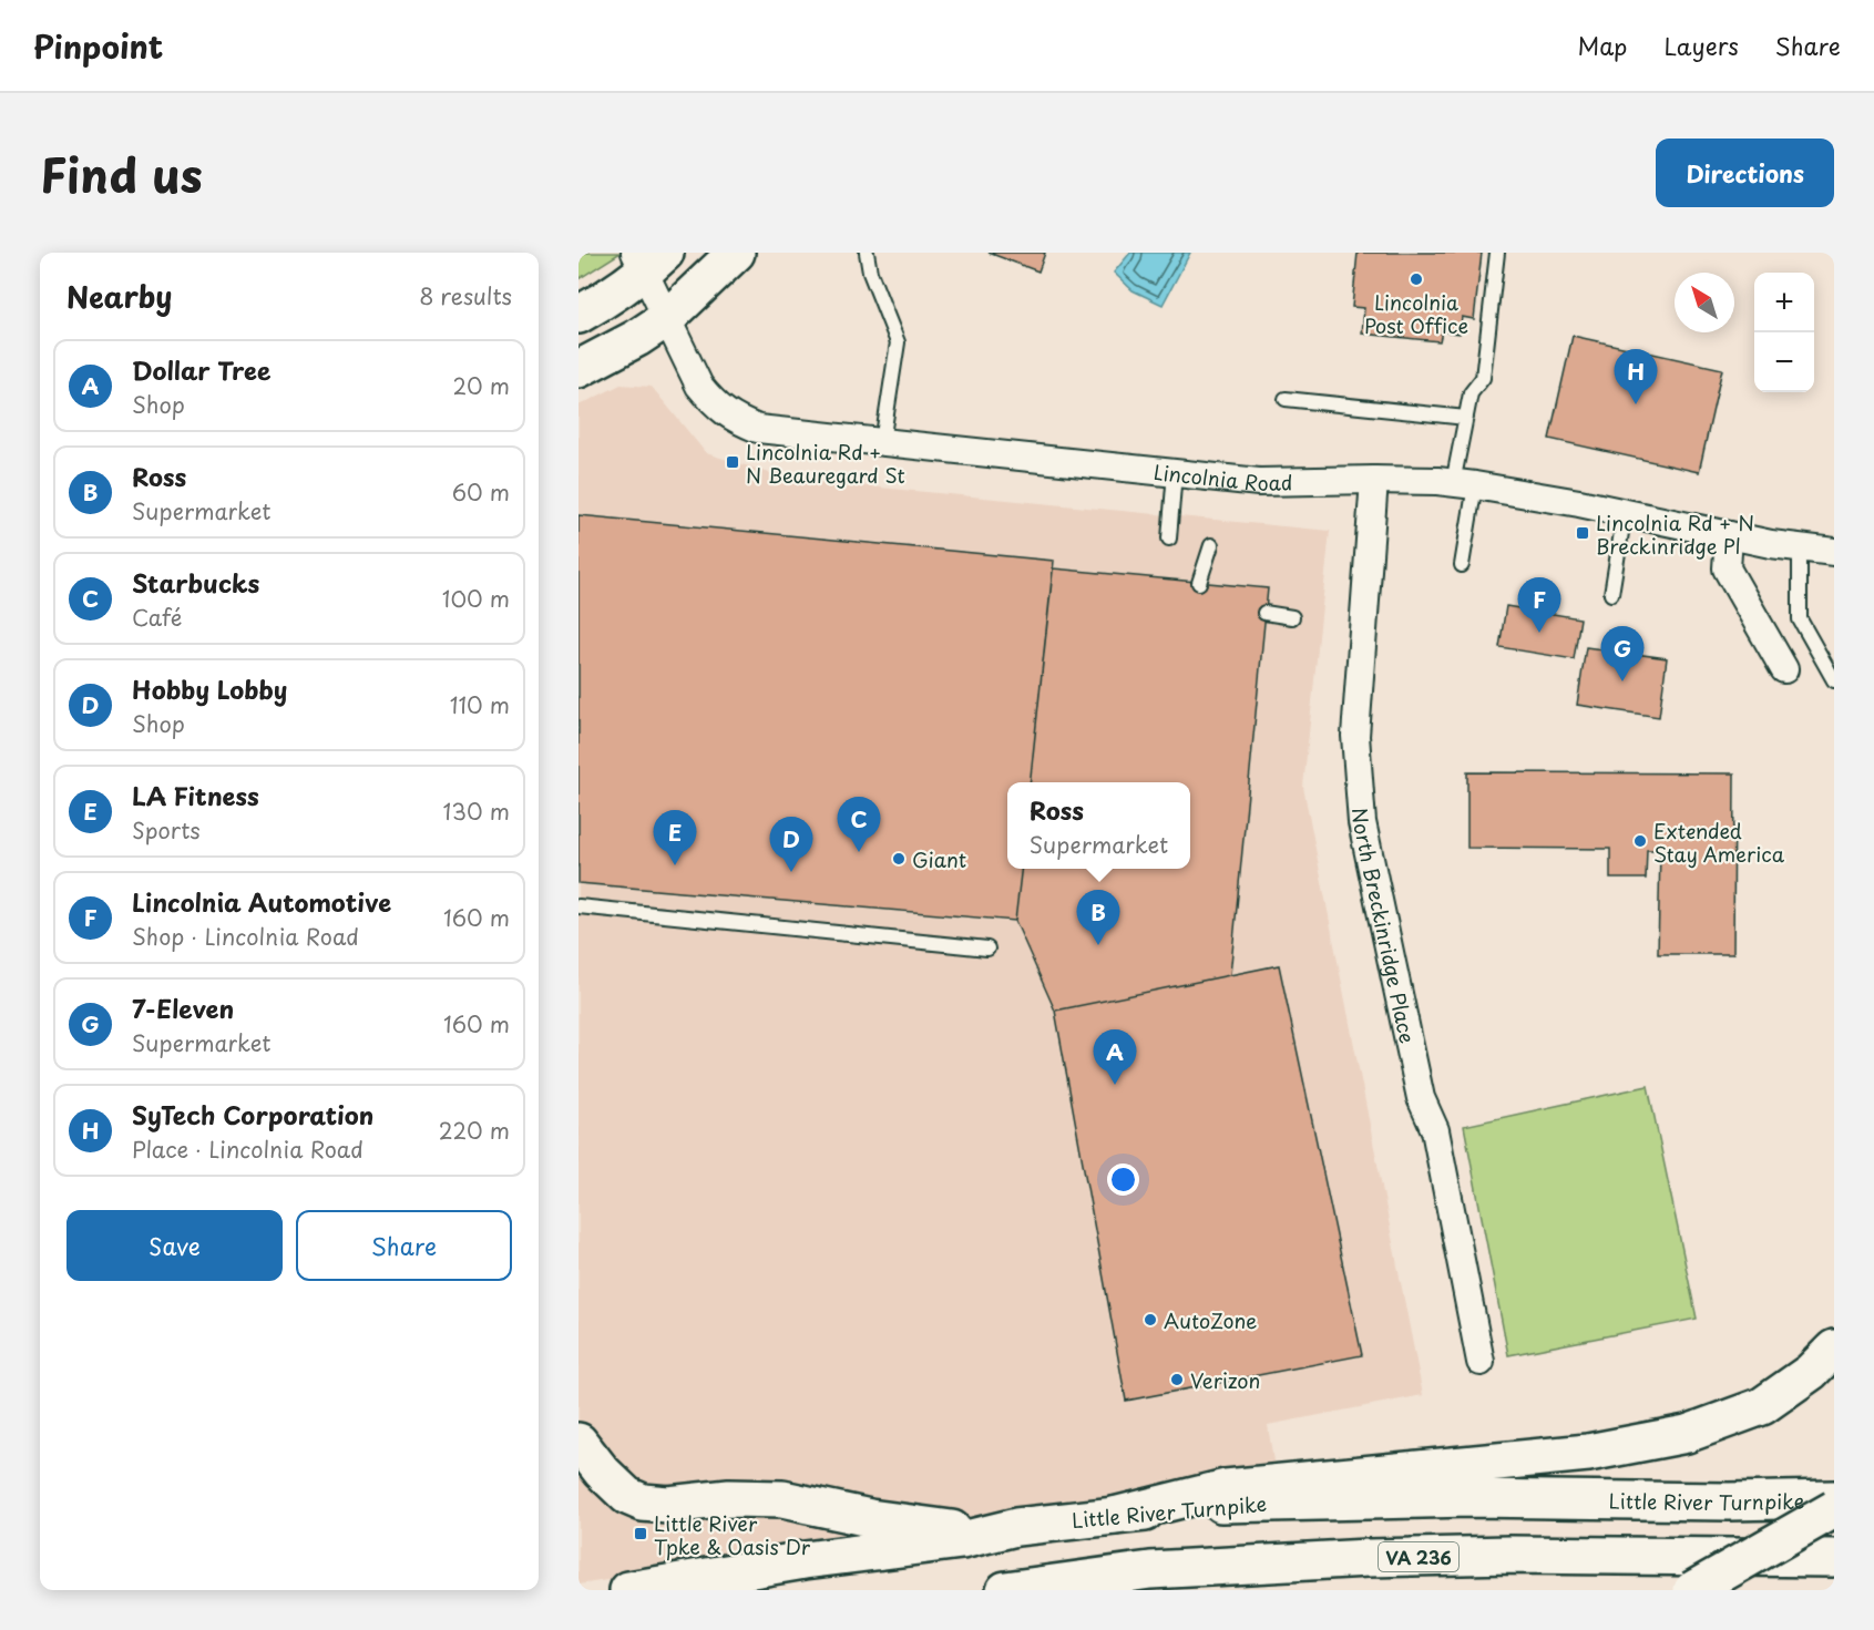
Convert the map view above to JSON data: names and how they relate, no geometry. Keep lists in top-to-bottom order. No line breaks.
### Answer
{"streets":{"main road":["Little River Turnpike","VA 236"],"street":["Lincolnia Road","North Breckinridge Place"]},"crossings":[["Lincolnia Road","North Breckinridge Place"]],"places":{"other":["Lincolnia Post Office","Extended Stay America","Giant","AutoZone","Verizon"],"transit":["Lincolnia Rd + N Beauregard St","Lincolnia Rd + N Breckinridge Pl","Little River Tpke & Oasis Dr"]},"north":"top left","page":{"header":"Pinpoint","nav":["Map","Layers","Share"],"title":"Find us","buttons":["Directions",["Save","Share"]],"heading":["Nearby","8 results"],"map_buttons":["+","−"],"list":[{"mark":"A","name":"Dollar Tree","note":"Shop","value":"20 m"},{"mark":"B","name":"Ross","note":"Supermarket","value":"60 m"},{"mark":"C","name":"Starbucks","note":"Café","value":"100 m"},{"mark":"D","name":"Hobby Lobby","note":"Shop","value":"110 m"},{"mark":"E","name":"LA Fitness","note":"Sports","value":"130 m"},{"mark":"F","name":"Lincolnia Automotive","note":"Shop · Lincolnia Road","value":"160 m"},{"mark":"G","name":"7-Eleven","note":"Supermarket","value":"160 m"},{"mark":"H","name":"SyTech Corporation","note":"Place · Lincolnia Road","value":"220 m"}],"pins":["H","F","G","C","E","D","B","A"],"popup":["Ross","Supermarket"]}}
